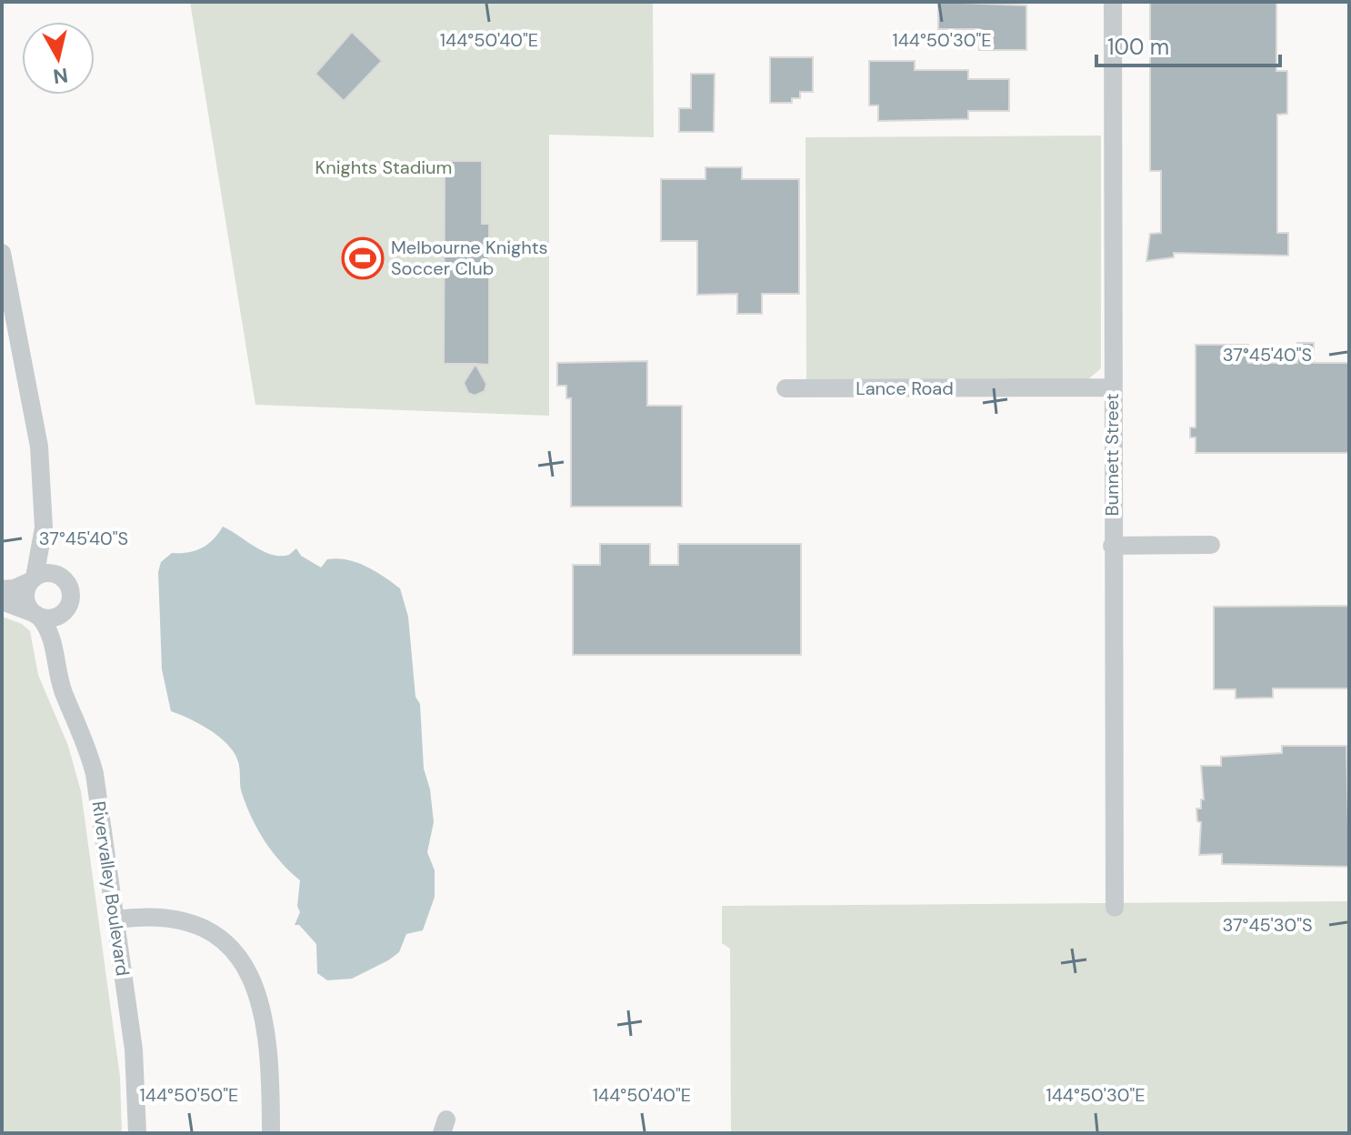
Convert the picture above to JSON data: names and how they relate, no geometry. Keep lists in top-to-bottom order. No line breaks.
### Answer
{"streets":{"street":["Lance Road","Bunnett Street","Rivervalley Boulevard"]},"crossings":[["Lance Road","Bunnett Street"]],"parks":["Knights Stadium"],"places":{"sports":["Melbourne Knights Soccer Club"]},"scale_bar":"100 m","north":"bottom","coordinates":["144°50'40\"E","144°50'30\"E","37°45'40\"S","37°45'30\"S","144°50'50\"E"]}
